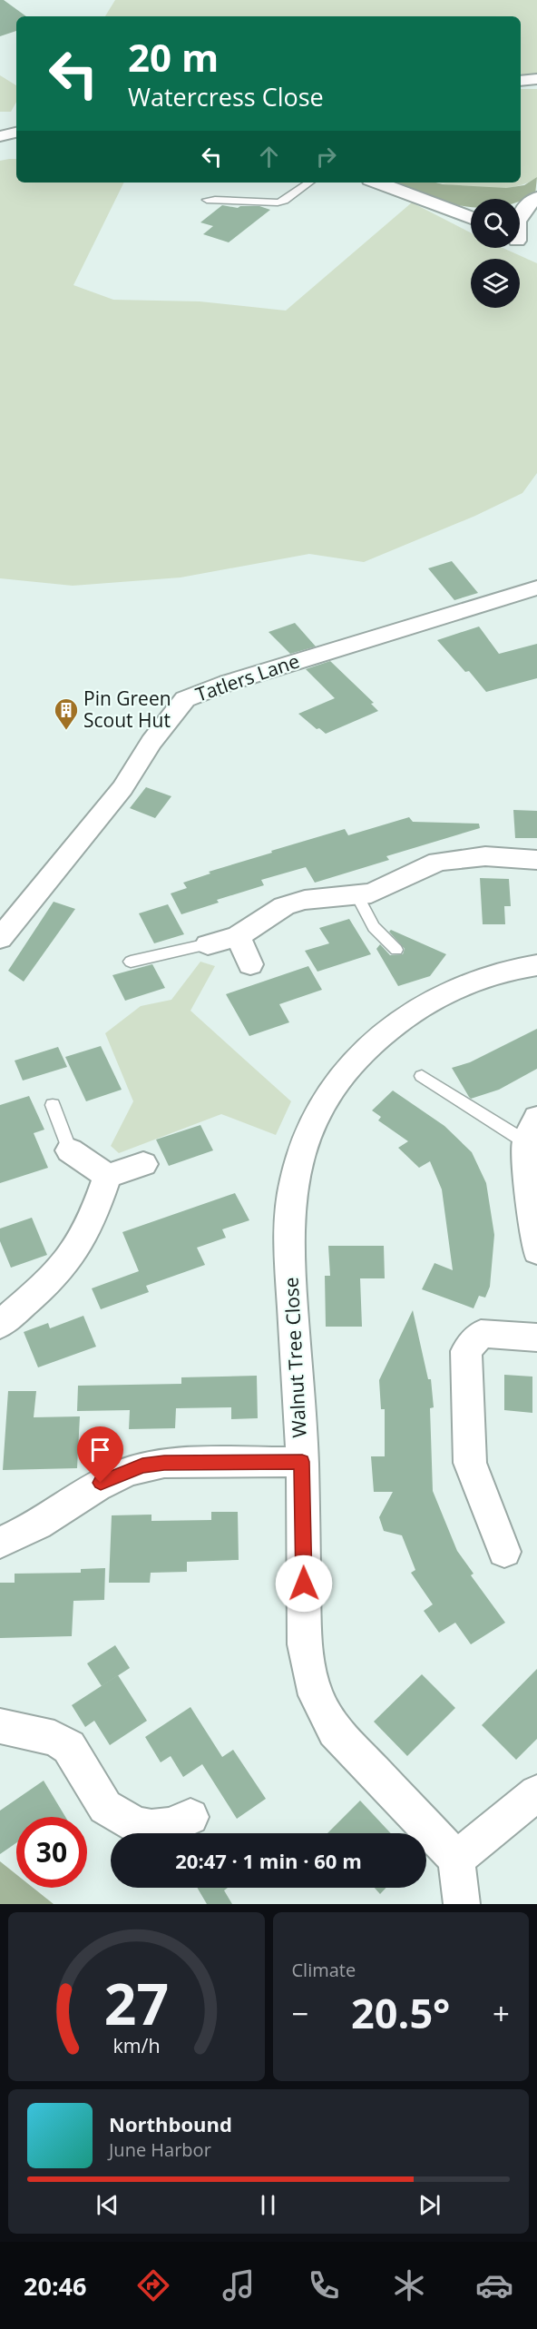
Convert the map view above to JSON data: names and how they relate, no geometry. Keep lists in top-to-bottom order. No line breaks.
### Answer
{"streets":{"street":["Tatlers Lane","Walnut Tree Close"]},"places":{"building":["Pin Green Scout Hut"]},"page":{"turn":["20 m","Watercress Close"],"limit":"30","trip":"20:47 · 1 min · 60 m","tile":"Climate","heat":["−","20.5°","+"],"song":["Northbound","June Harbor"],"tabs":"20:46","gauge":["27","km/h"]}}
